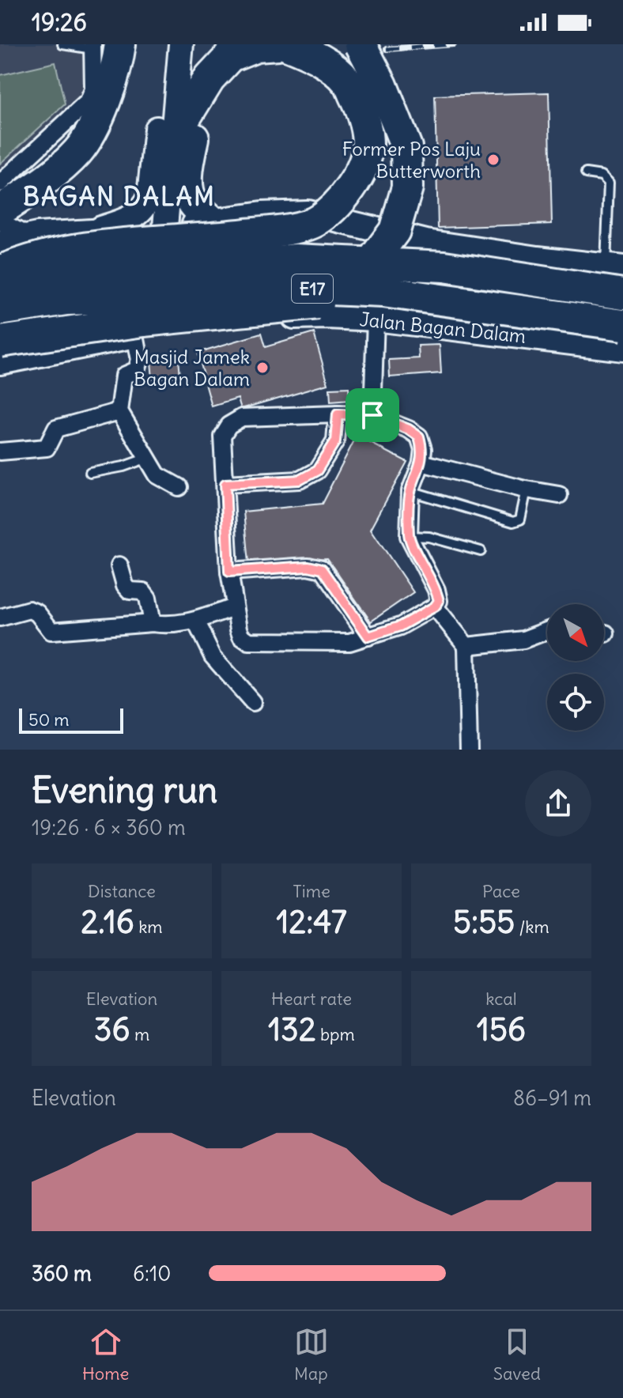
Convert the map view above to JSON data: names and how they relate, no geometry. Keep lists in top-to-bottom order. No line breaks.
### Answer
{"streets":{"highway":["E17"],"street":["Jalan Bagan Dalam"]},"districts":["BAGAN DALAM"],"places":["Former Pos Laju Butterworth","Masjid Jamek Bagan Dalam"],"scale_bar":"50 m","north":"bottom right","page":{"status":"19:26","scale":"50 m","heading":["Evening run","19:26 · 6 × 360 m"],"stats":[["Distance","2.16 km"],["Time","12:47"],["Pace","5:55 /km"],["Elevation","36 m"],["Heart rate","132 bpm"],["kcal","156"]],"chart":["Elevation","86–91 m"],"list":[{"name":"360 m","note":"6:10"}],"tabs":["Home","Map","Saved"]}}
